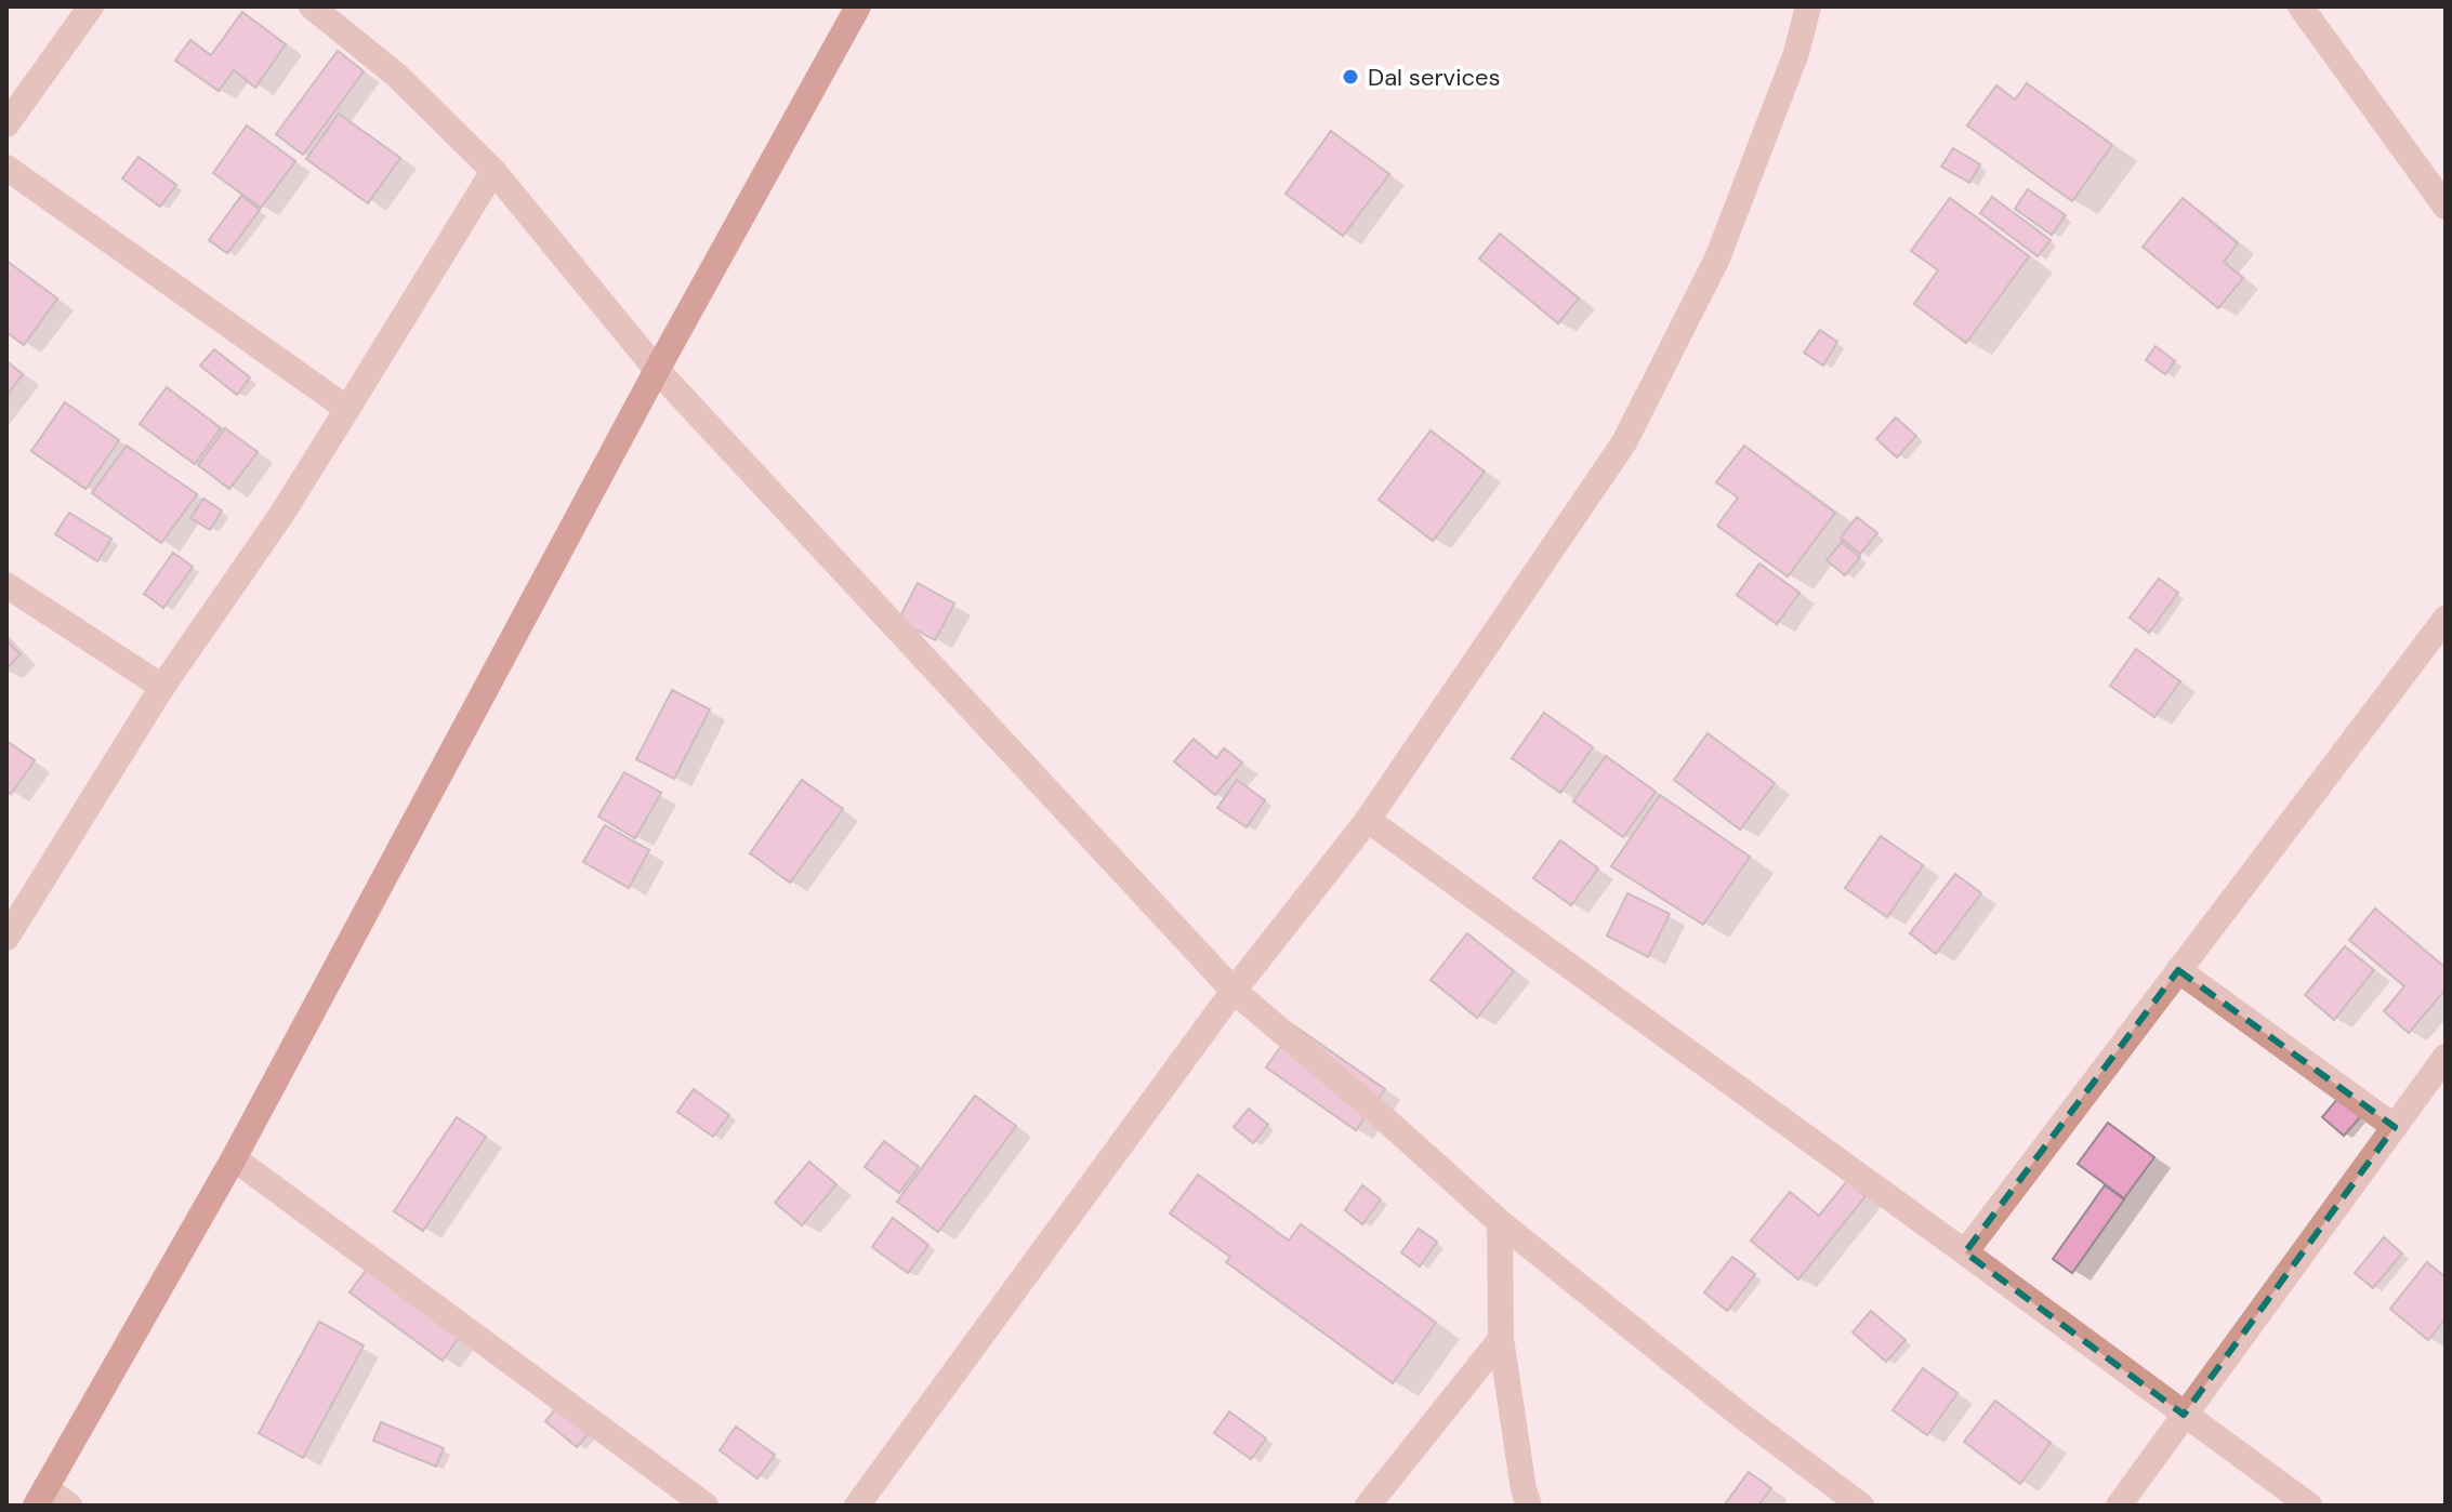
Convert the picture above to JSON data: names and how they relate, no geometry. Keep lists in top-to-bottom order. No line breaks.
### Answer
{"places":["Dal services"]}
